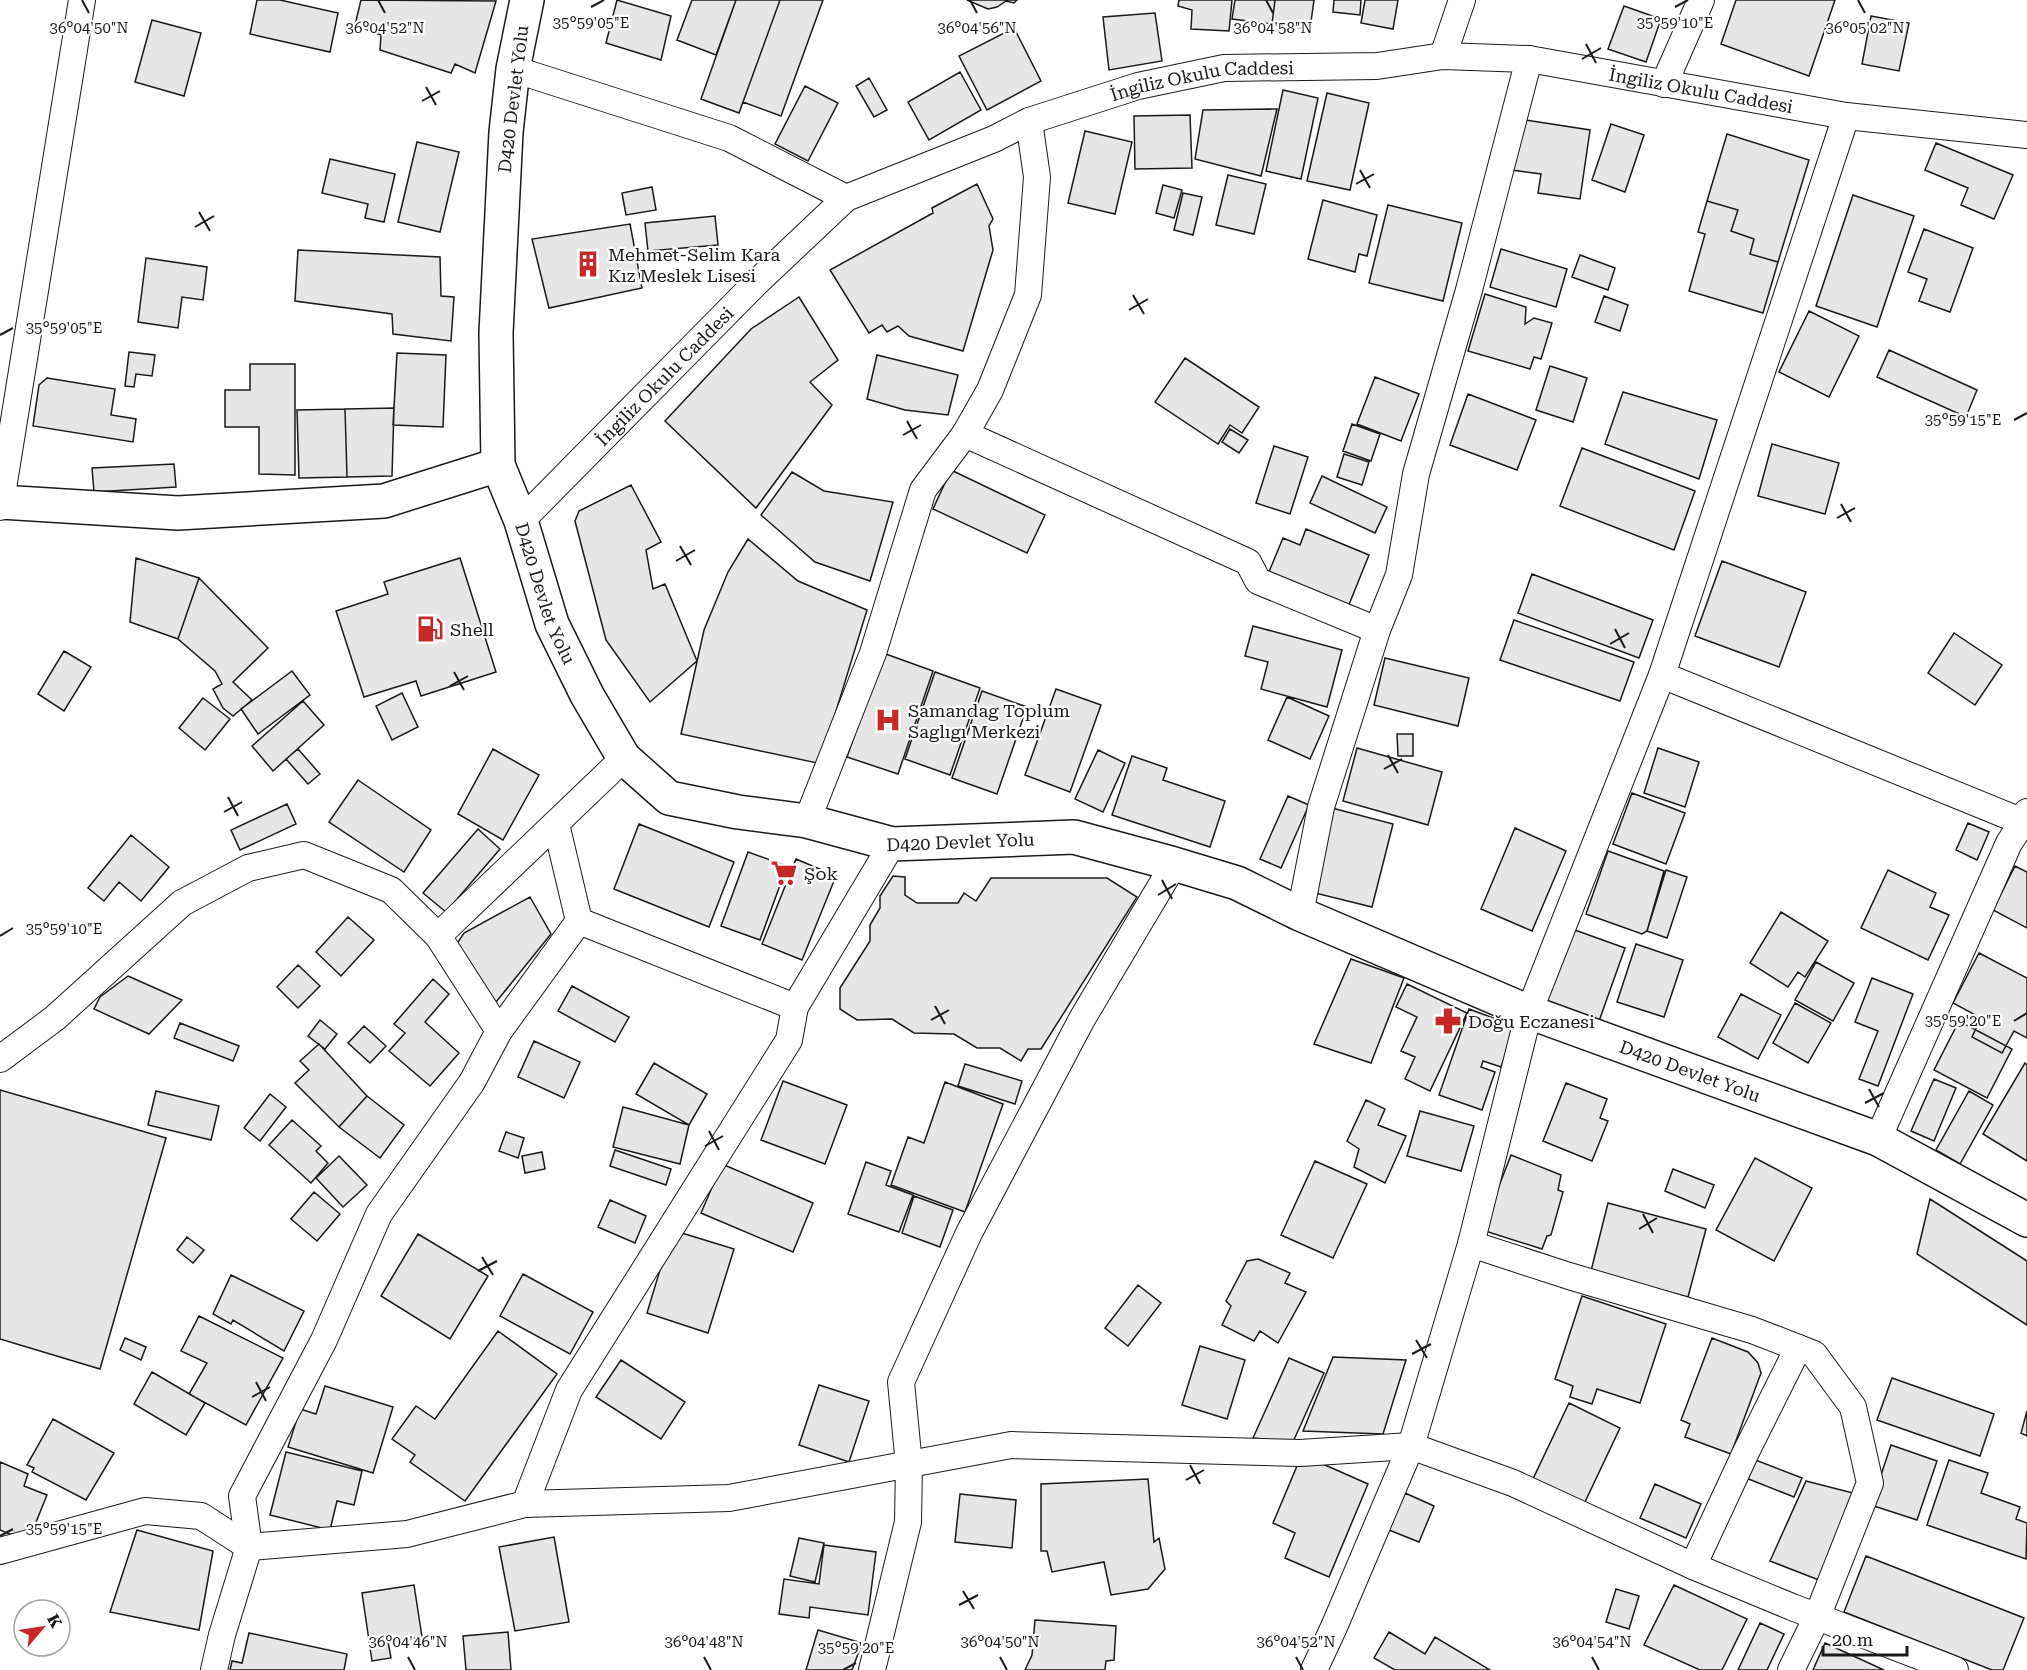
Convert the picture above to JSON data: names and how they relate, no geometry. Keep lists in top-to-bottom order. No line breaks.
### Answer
{"streets":{"street":["İngiliz Okulu Caddesi","D420 Devlet Yolu"]},"crossings":[["İngiliz Okulu Caddesi","D420 Devlet Yolu"]],"places":{"building":["Mehmet-Selim Kara Kız Meslek Lisesi"],"fuel station":["Shell"],"hospital":["Samandag Toplum Saglıgı Merkezi"],"supermarket":["Şok"],"pharmacy":["Doğu Eczanesi"]},"scale_bar":"20 m","north":"top right","coordinates":["35°59'05\"E","35°59'10\"E","36°04'50\"N","36°04'52\"N","36°04'56\"N","36°04'58\"N","36°05'02\"N","35°59'15\"E","35°59'20\"E","36°04'46\"N","36°04'48\"N","36°04'54\"N"]}
